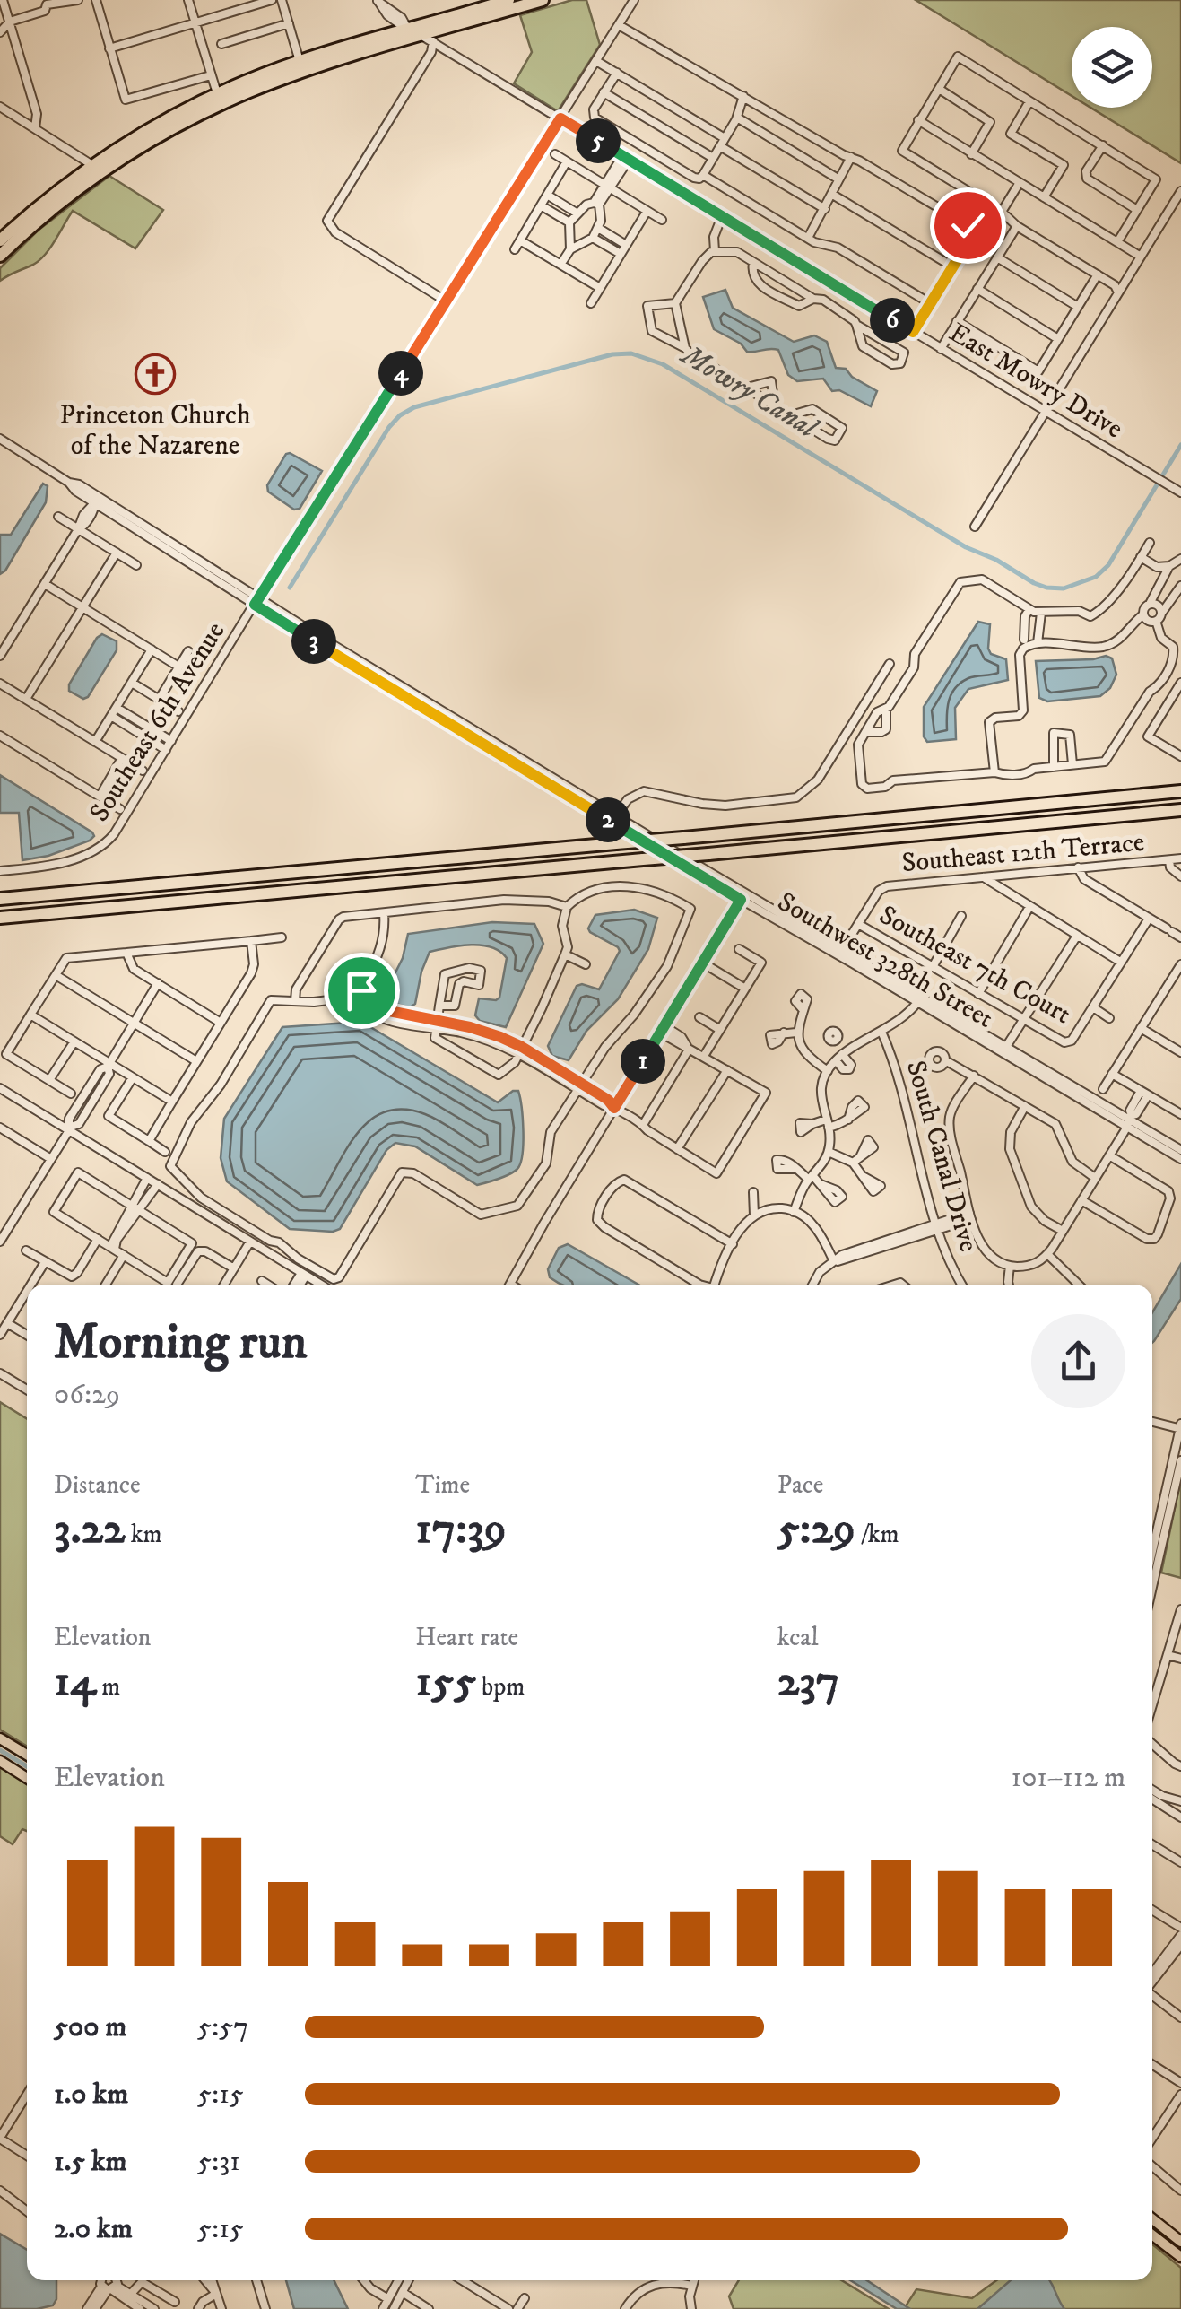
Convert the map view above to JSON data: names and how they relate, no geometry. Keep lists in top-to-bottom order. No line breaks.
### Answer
{"streets":{"street":["East Mowry Drive","Southeast 6th Avenue","Southeast 12th Terrace","Southwest 328th Street","Southeast 7th Court","South Canal Drive"]},"crossings":[["East Mowry Drive","Southeast 6th Avenue"],["Southeast 6th Avenue","Southwest 328th Street"],["Southeast 12th Terrace","Southeast 7th Court"]],"water":["Mowry Canal"],"places":{"church":["Princeton Church of the Nazarene"]},"page":{"pins":["5","6","4","3","2","1"],"heading":["Morning run","06:29"],"stats":[["Distance","3.22 km"],["Time","17:39"],["Pace","5:29 /km"],["Elevation","14 m"],["Heart rate","155 bpm"],["kcal","237"]],"chart":["Elevation","101–112 m"],"list":[{"name":"500 m","note":"5:57"},{"name":"1.0 km","note":"5:15"},{"name":"1.5 km","note":"5:31"},{"name":"2.0 km","note":"5:15"}]}}
